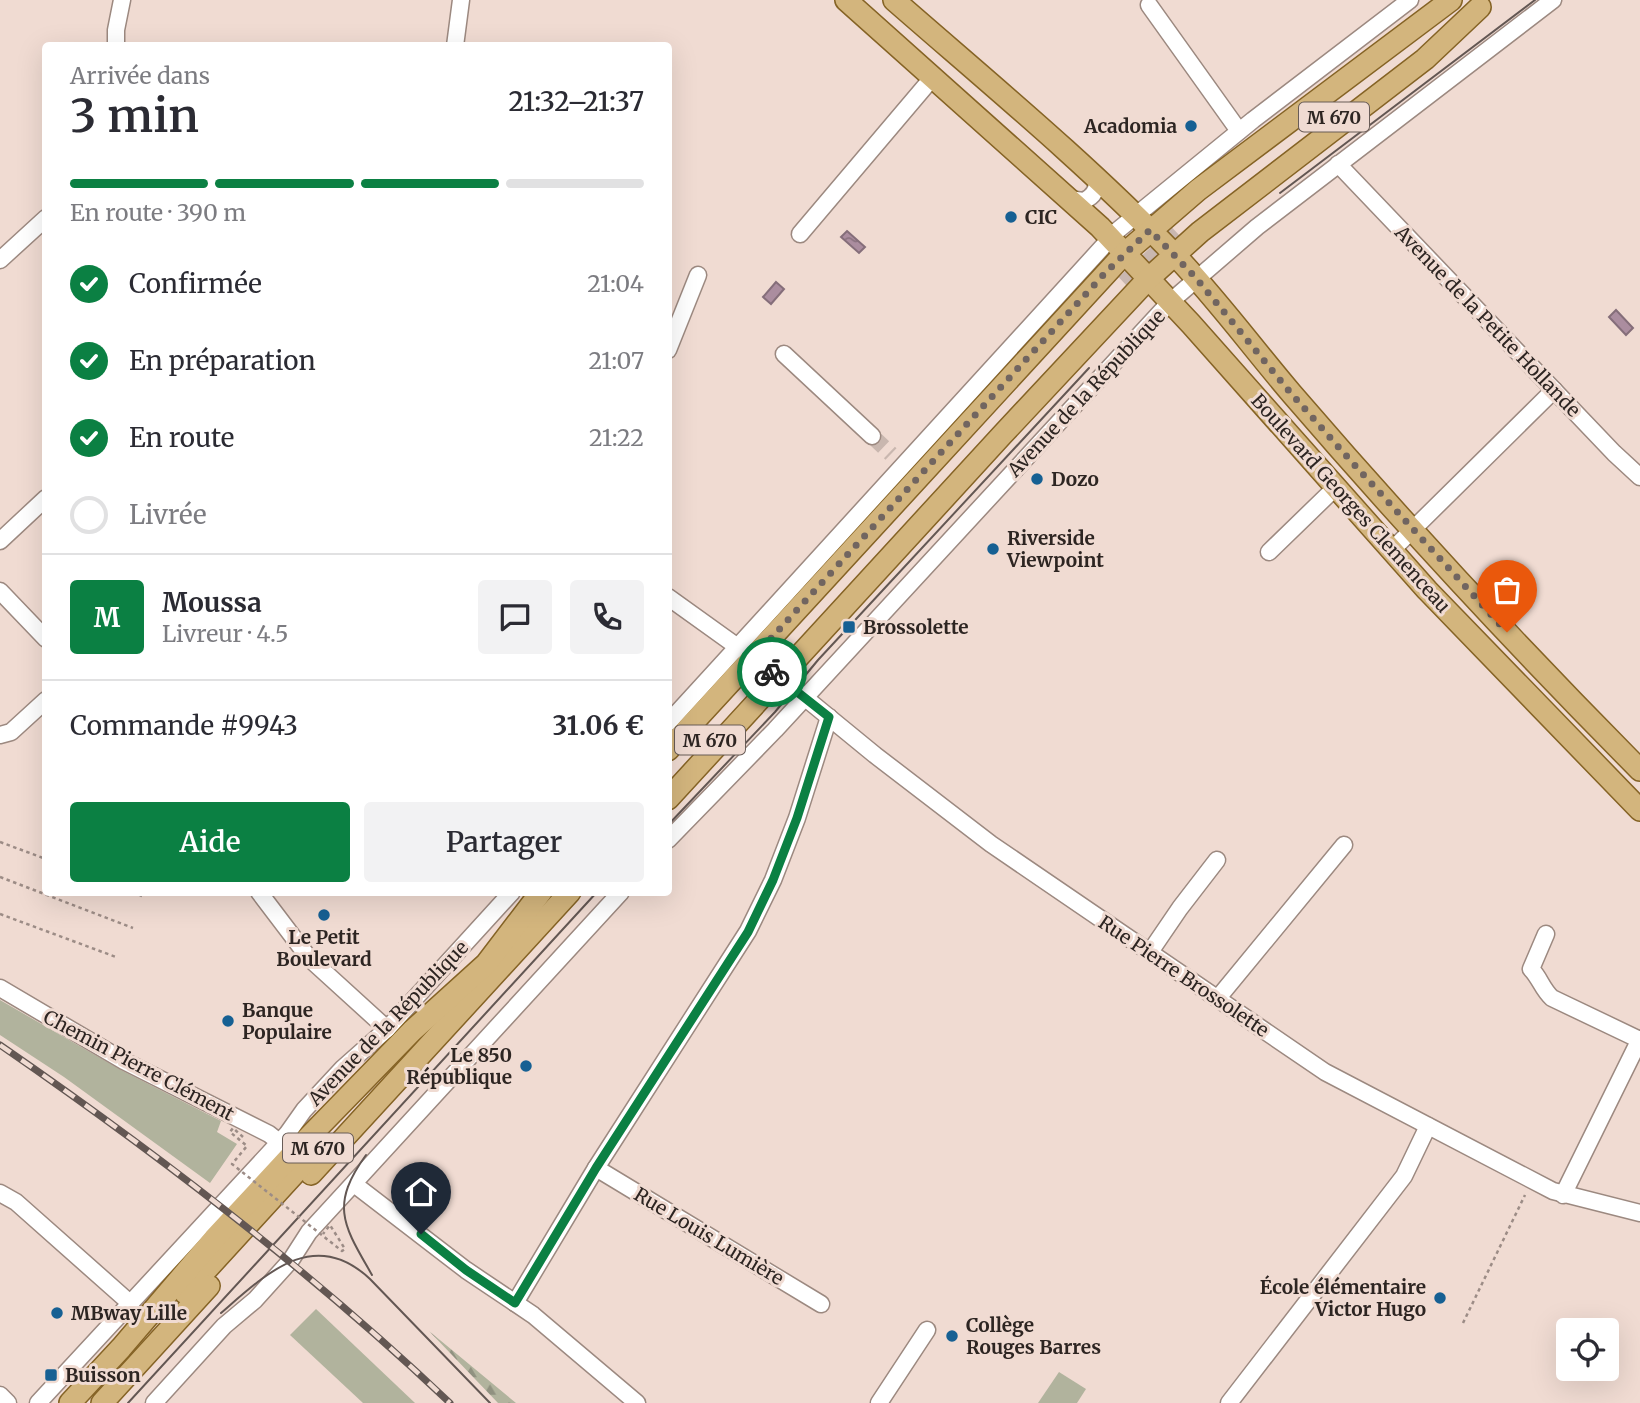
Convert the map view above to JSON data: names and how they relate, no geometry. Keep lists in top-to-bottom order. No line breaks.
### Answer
{"streets":{"main road":["M 670","Avenue de la République","Boulevard Georges Clemenceau"],"street":["Avenue de la Petite Hollande","Rue Pierre Brossolette","Chemin Pierre Clément","Rue Louis Lumière"]},"crossings":[["M 670","Boulevard Georges Clemenceau"],["Avenue de la Petite Hollande","Avenue de la République"],["Avenue de la République","Boulevard Georges Clemenceau"],["Avenue de la République","Rue Pierre Brossolette"],["Avenue de la République","Chemin Pierre Clément"]],"places":{"other":["Acadomia","CIC","Dozo","Riverside Viewpoint","Le Petit Boulevard","Banque Populaire","Le 850 République","École élémentaire Victor Hugo","MBway Lille","Collège Rouges Barres"],"transit":["Brossolette","Buisson"]},"page":{"heading":["3 min","Arrivée dans","21:32–21:37"],"panel":["Moussa","Livreur · 4.5","Commande #9943","31.06 €"],"bar":"En route · 390 m","list":[["Confirmée","21:04"],["En préparation","21:07"],["En route","21:22"],"Livrée"],"round":"M","buttons":["Aide","Partager"]}}
